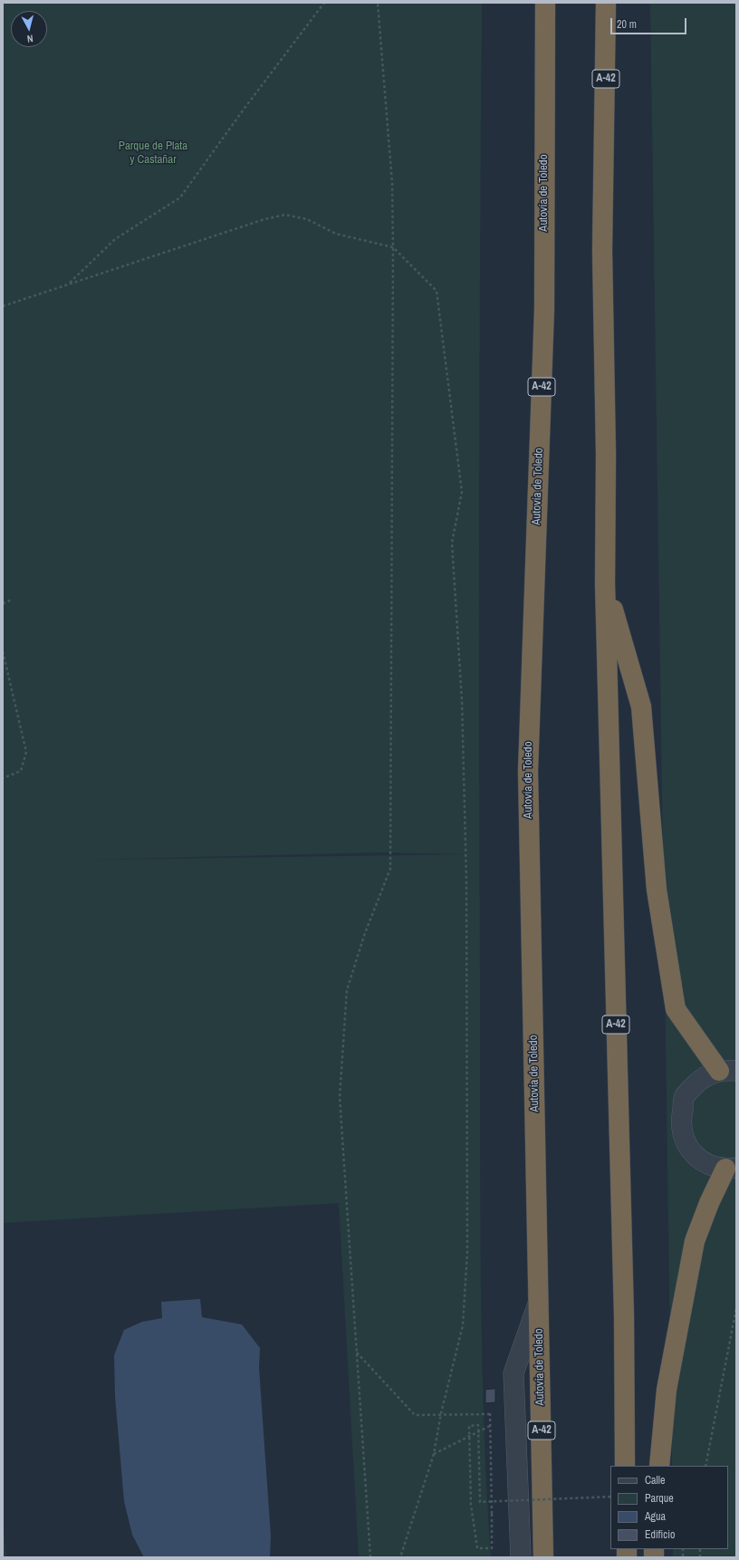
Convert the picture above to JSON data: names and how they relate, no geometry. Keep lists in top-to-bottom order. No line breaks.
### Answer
{"streets":{"highway":["A-42","Autovía de Toledo"]},"parks":["Parque de Plata y Castañar"],"legend":["Calle","Parque","Agua","Edificio"],"scale_bar":"20 m","north":"bottom"}
